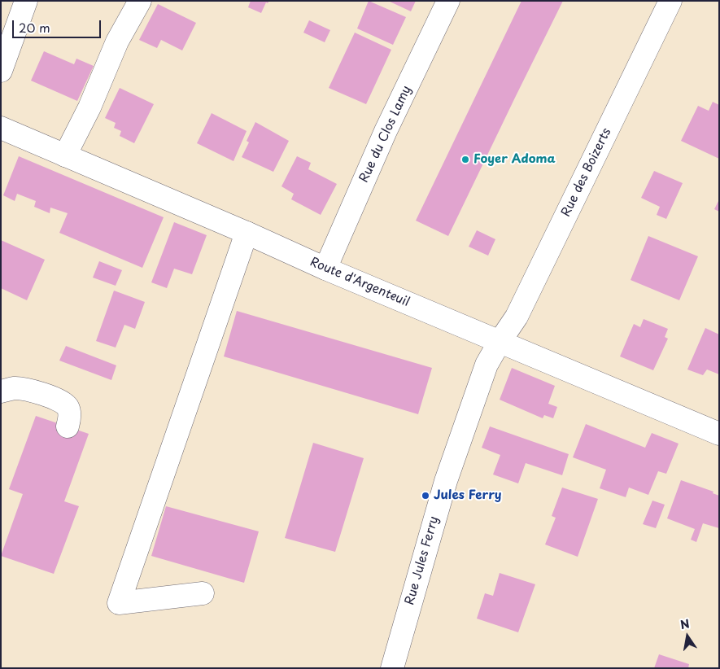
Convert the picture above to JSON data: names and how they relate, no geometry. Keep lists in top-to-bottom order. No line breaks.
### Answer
{"streets":{"street":["Rue du Clos Lamy","Rue des Boizerts","Route d'Argenteuil","Rue Jules Ferry"]},"crossings":[["Rue du Clos Lamy","Route d'Argenteuil"],["Rue des Boizerts","Route d'Argenteuil"],["Rue des Boizerts","Rue Jules Ferry"],["Route d'Argenteuil","Rue Jules Ferry"]],"places":["Foyer Adoma","Jules Ferry"],"scale_bar":"20 m","north":"top"}
